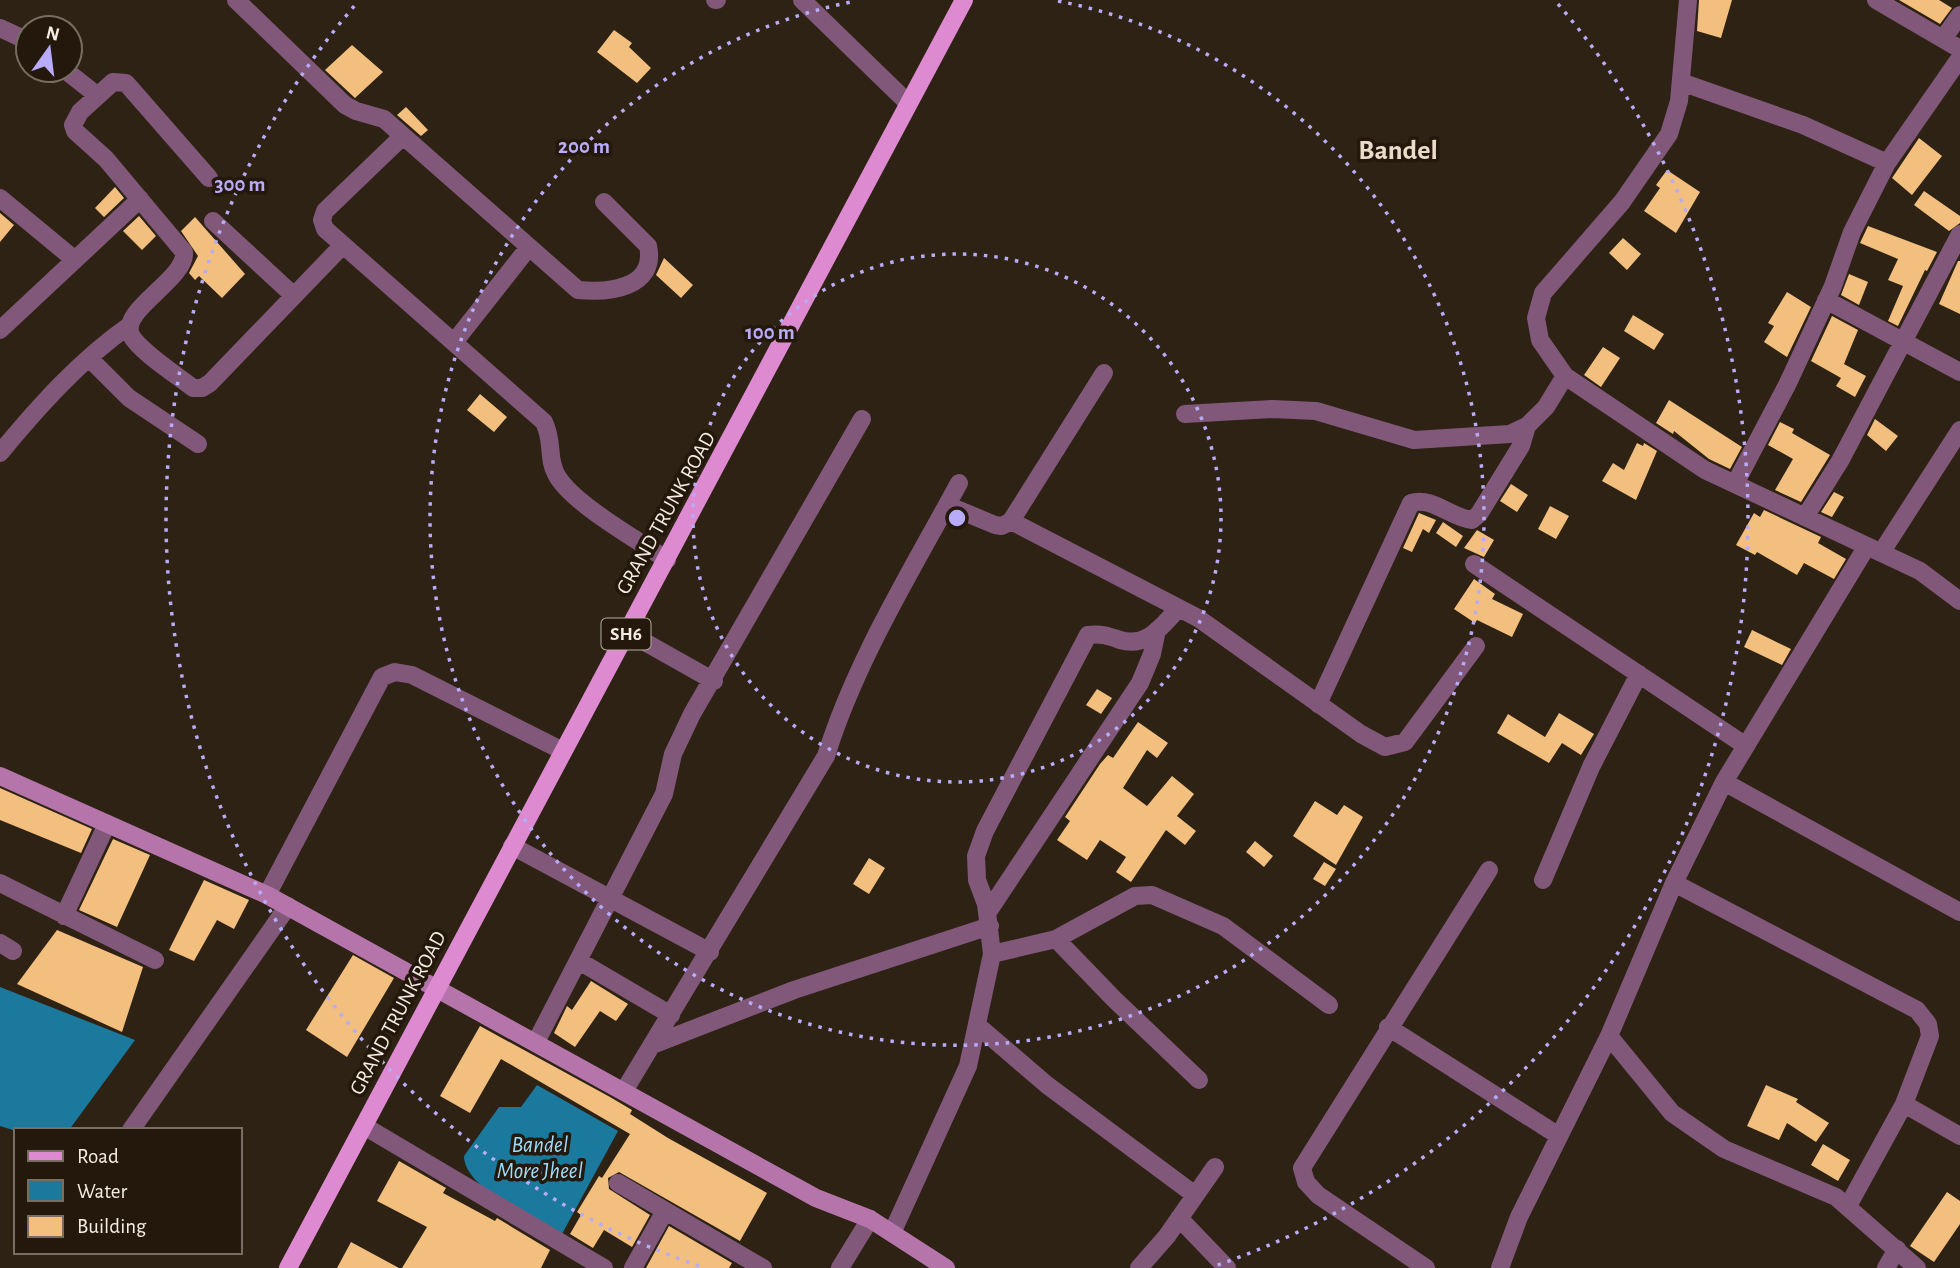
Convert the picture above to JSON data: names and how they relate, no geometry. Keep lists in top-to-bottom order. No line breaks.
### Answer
{"streets":{"main road":["GRAND TRUNK ROAD","SH6"]},"districts":["Bandel"],"water":["Bandel More Jheel"],"legend":["Road","Water","Building"],"north":"top","rings":["200 m","300 m","100 m"]}
